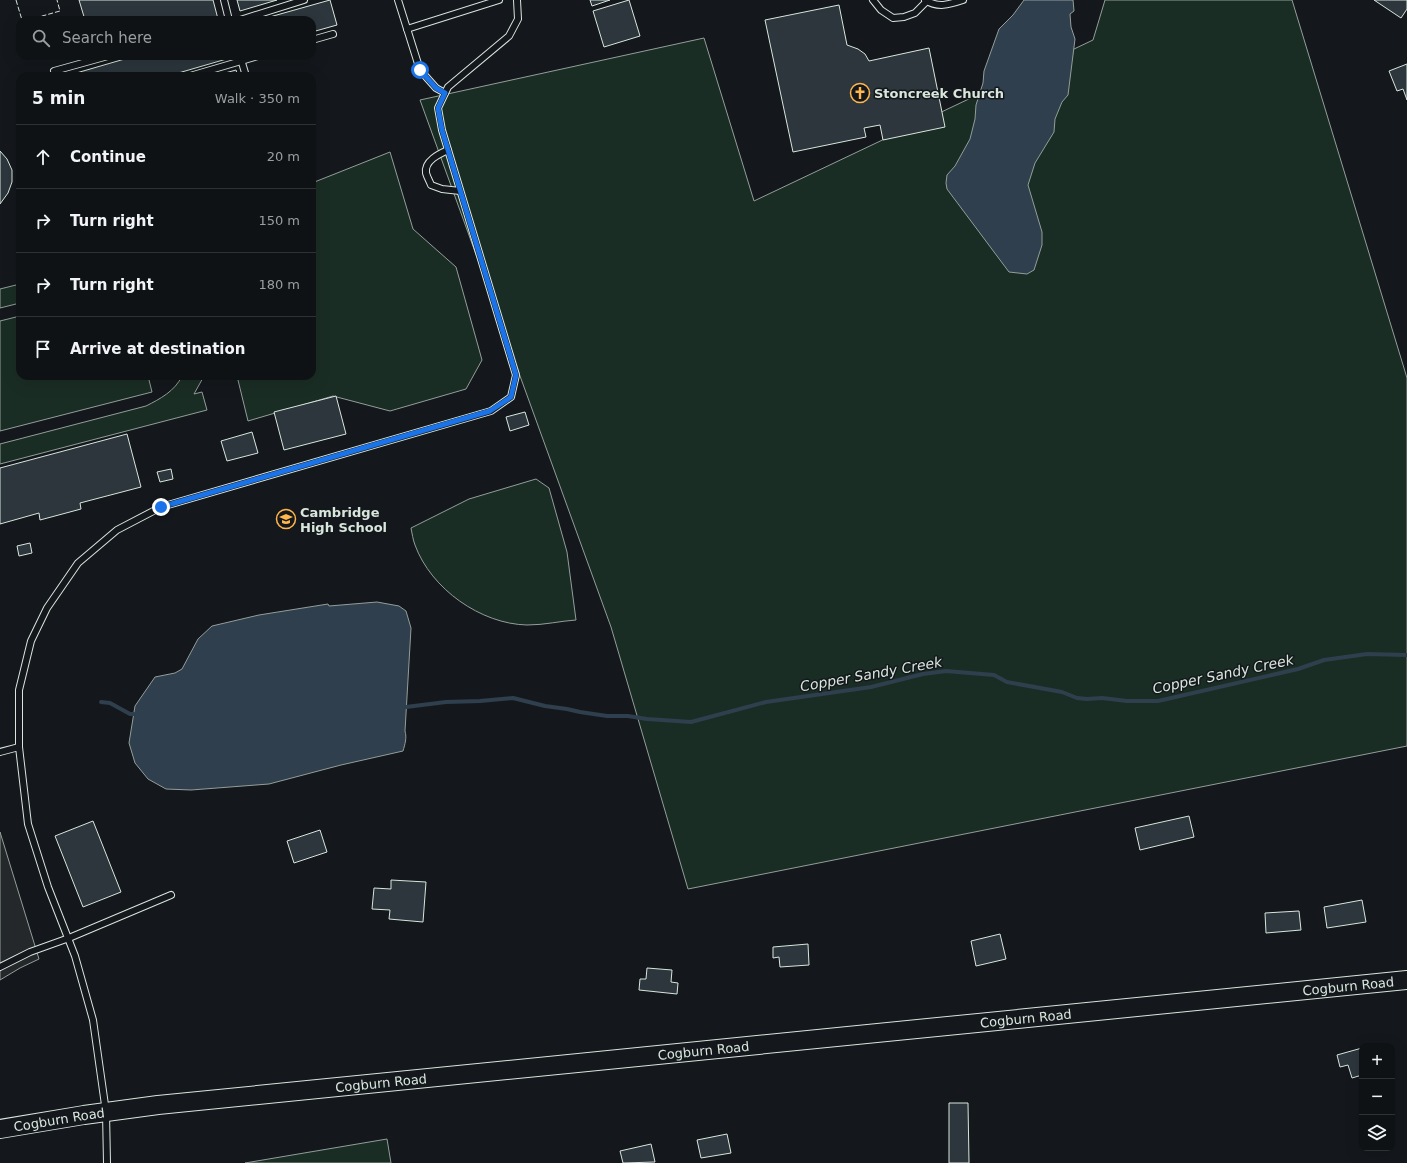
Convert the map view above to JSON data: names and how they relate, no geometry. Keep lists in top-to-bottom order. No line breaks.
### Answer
{"streets":{"street":["Cogburn Road"]},"water":["Copper Sandy Creek"],"places":{"church":["Stoncreek Church"],"school or university":["Cambridge High School"]},"page":{"search":"Search here","heading":["5 min","Walk · 350 m"],"list":[["Continue","20 m"],["Turn right","150 m"],["Turn right","180 m"],"Arrive at destination"],"map_buttons":["+","−"]}}
